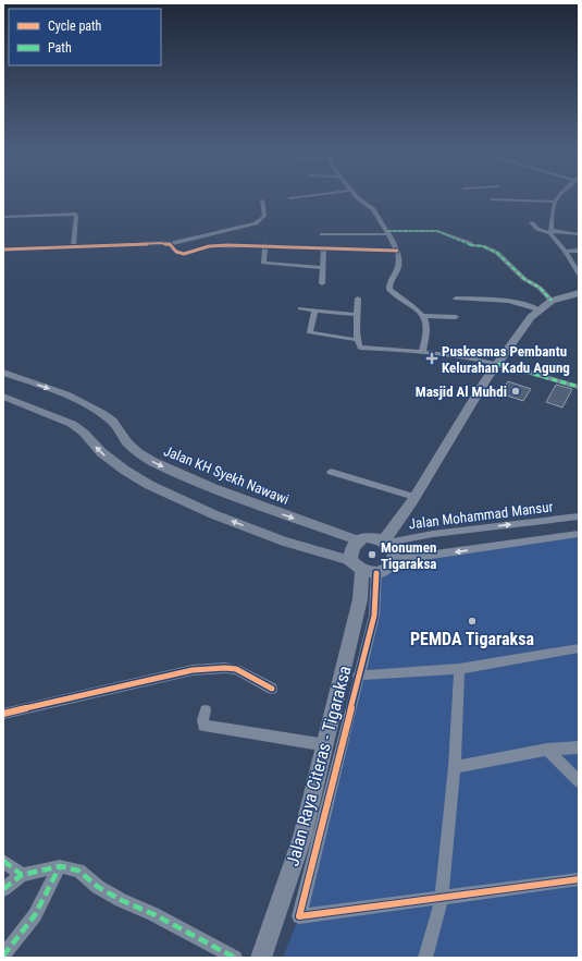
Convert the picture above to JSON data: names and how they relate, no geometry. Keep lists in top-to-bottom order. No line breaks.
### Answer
{"streets":{"main road":["Jalan KH Syekh Nawawi","Jalan Raya Citeras - Tigaraksa"],"street":["Jalan Mohammad Mansur"]},"crossings":[["Jalan KH Syekh Nawawi","Jalan Mohammad Mansur"],["Jalan KH Syekh Nawawi","Jalan Raya Citeras - Tigaraksa"],["Jalan Mohammad Mansur","Jalan Raya Citeras - Tigaraksa"]],"places":{"health":["Puskesmas Pembantu Kelurahan Kadu Agung"],"other":["Masjid Al Muhdi","Monumen Tigaraksa","PEMDA Tigaraksa"]},"legend":["Cycle path","Path"]}
